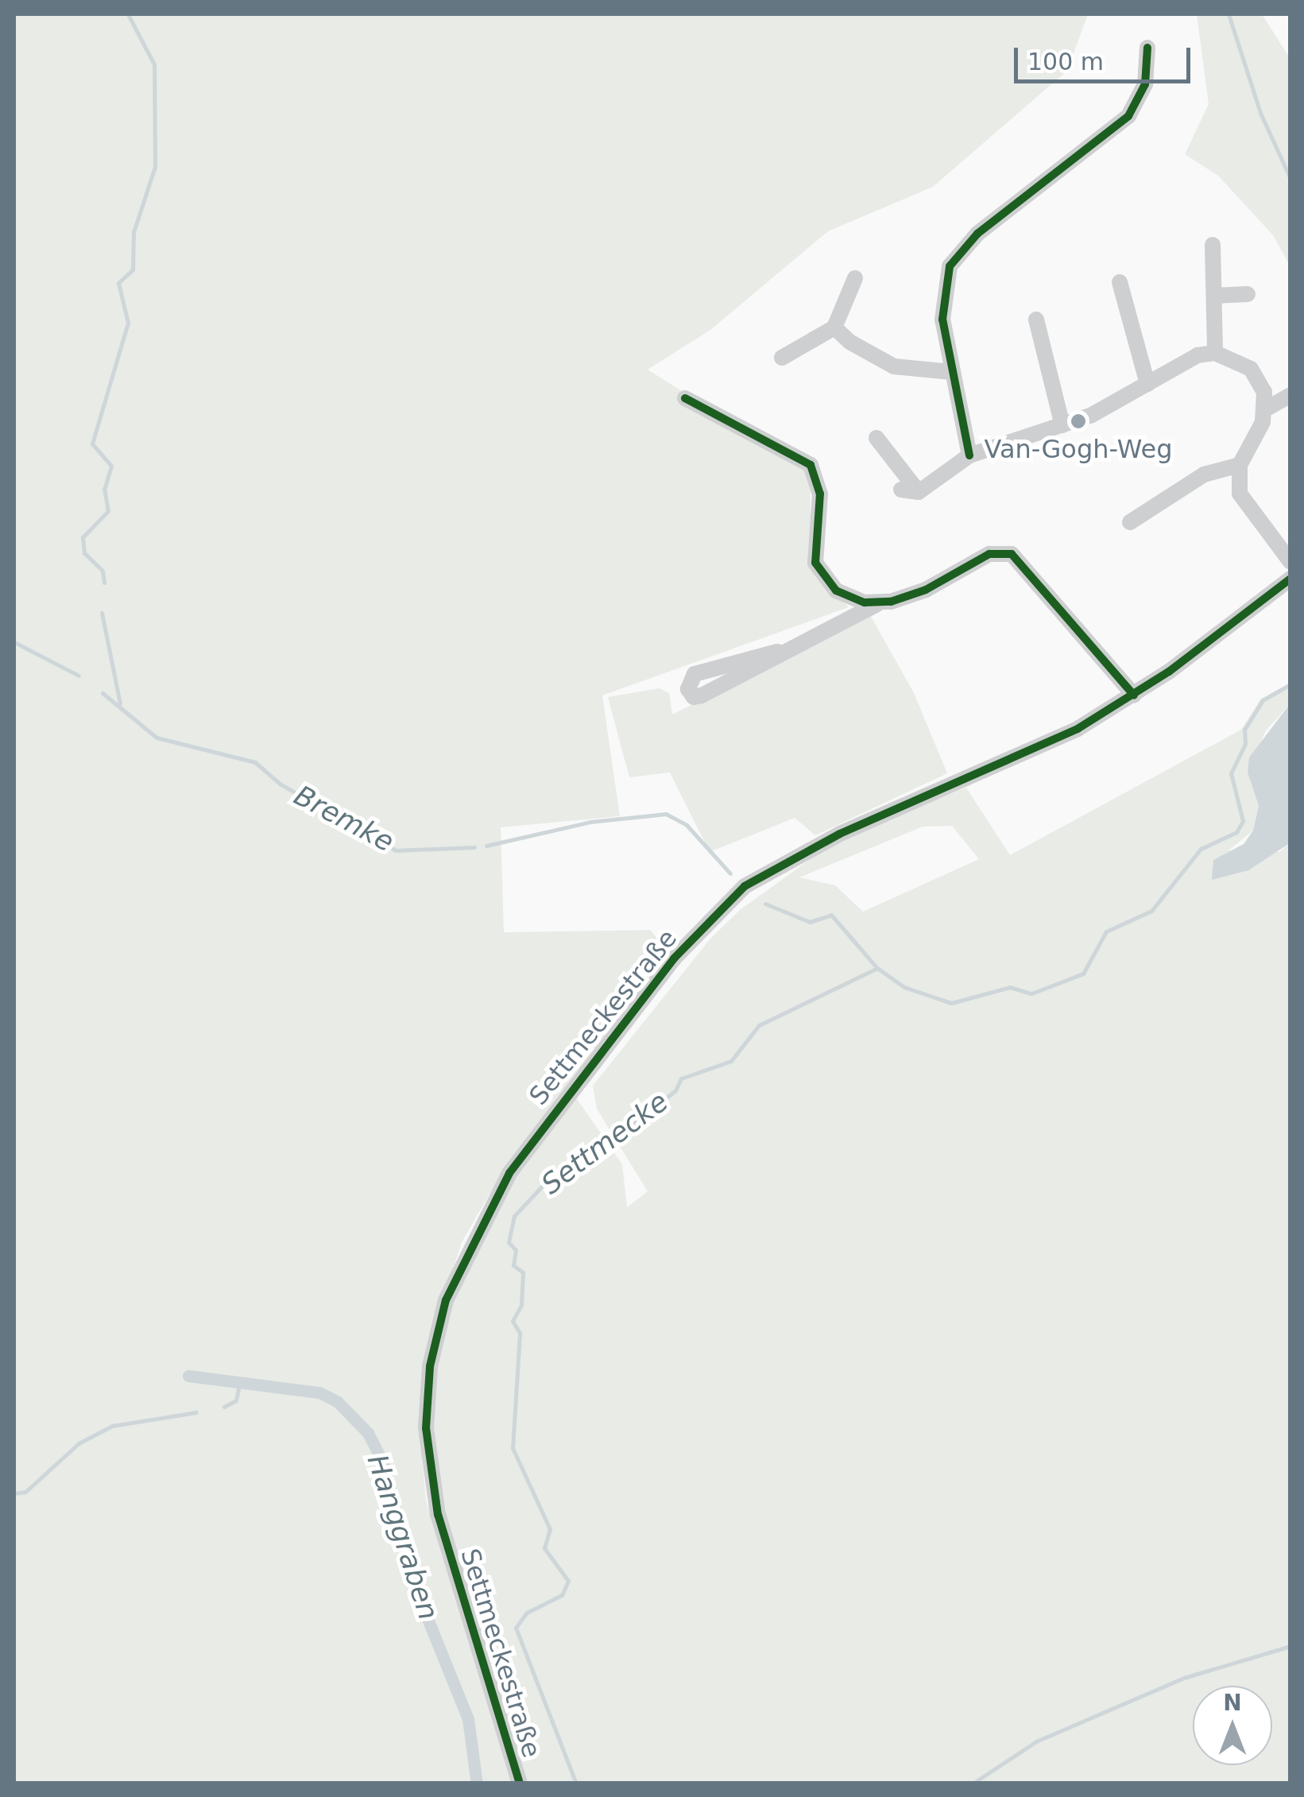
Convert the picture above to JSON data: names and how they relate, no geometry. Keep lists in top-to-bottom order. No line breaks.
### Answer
{"streets":{"street":["Settmeckestraße"]},"water":["Bremke","Settmecke","Hanggraben"],"places":["Van-Gogh-Weg"],"scale_bar":"100 m","north":"top"}
